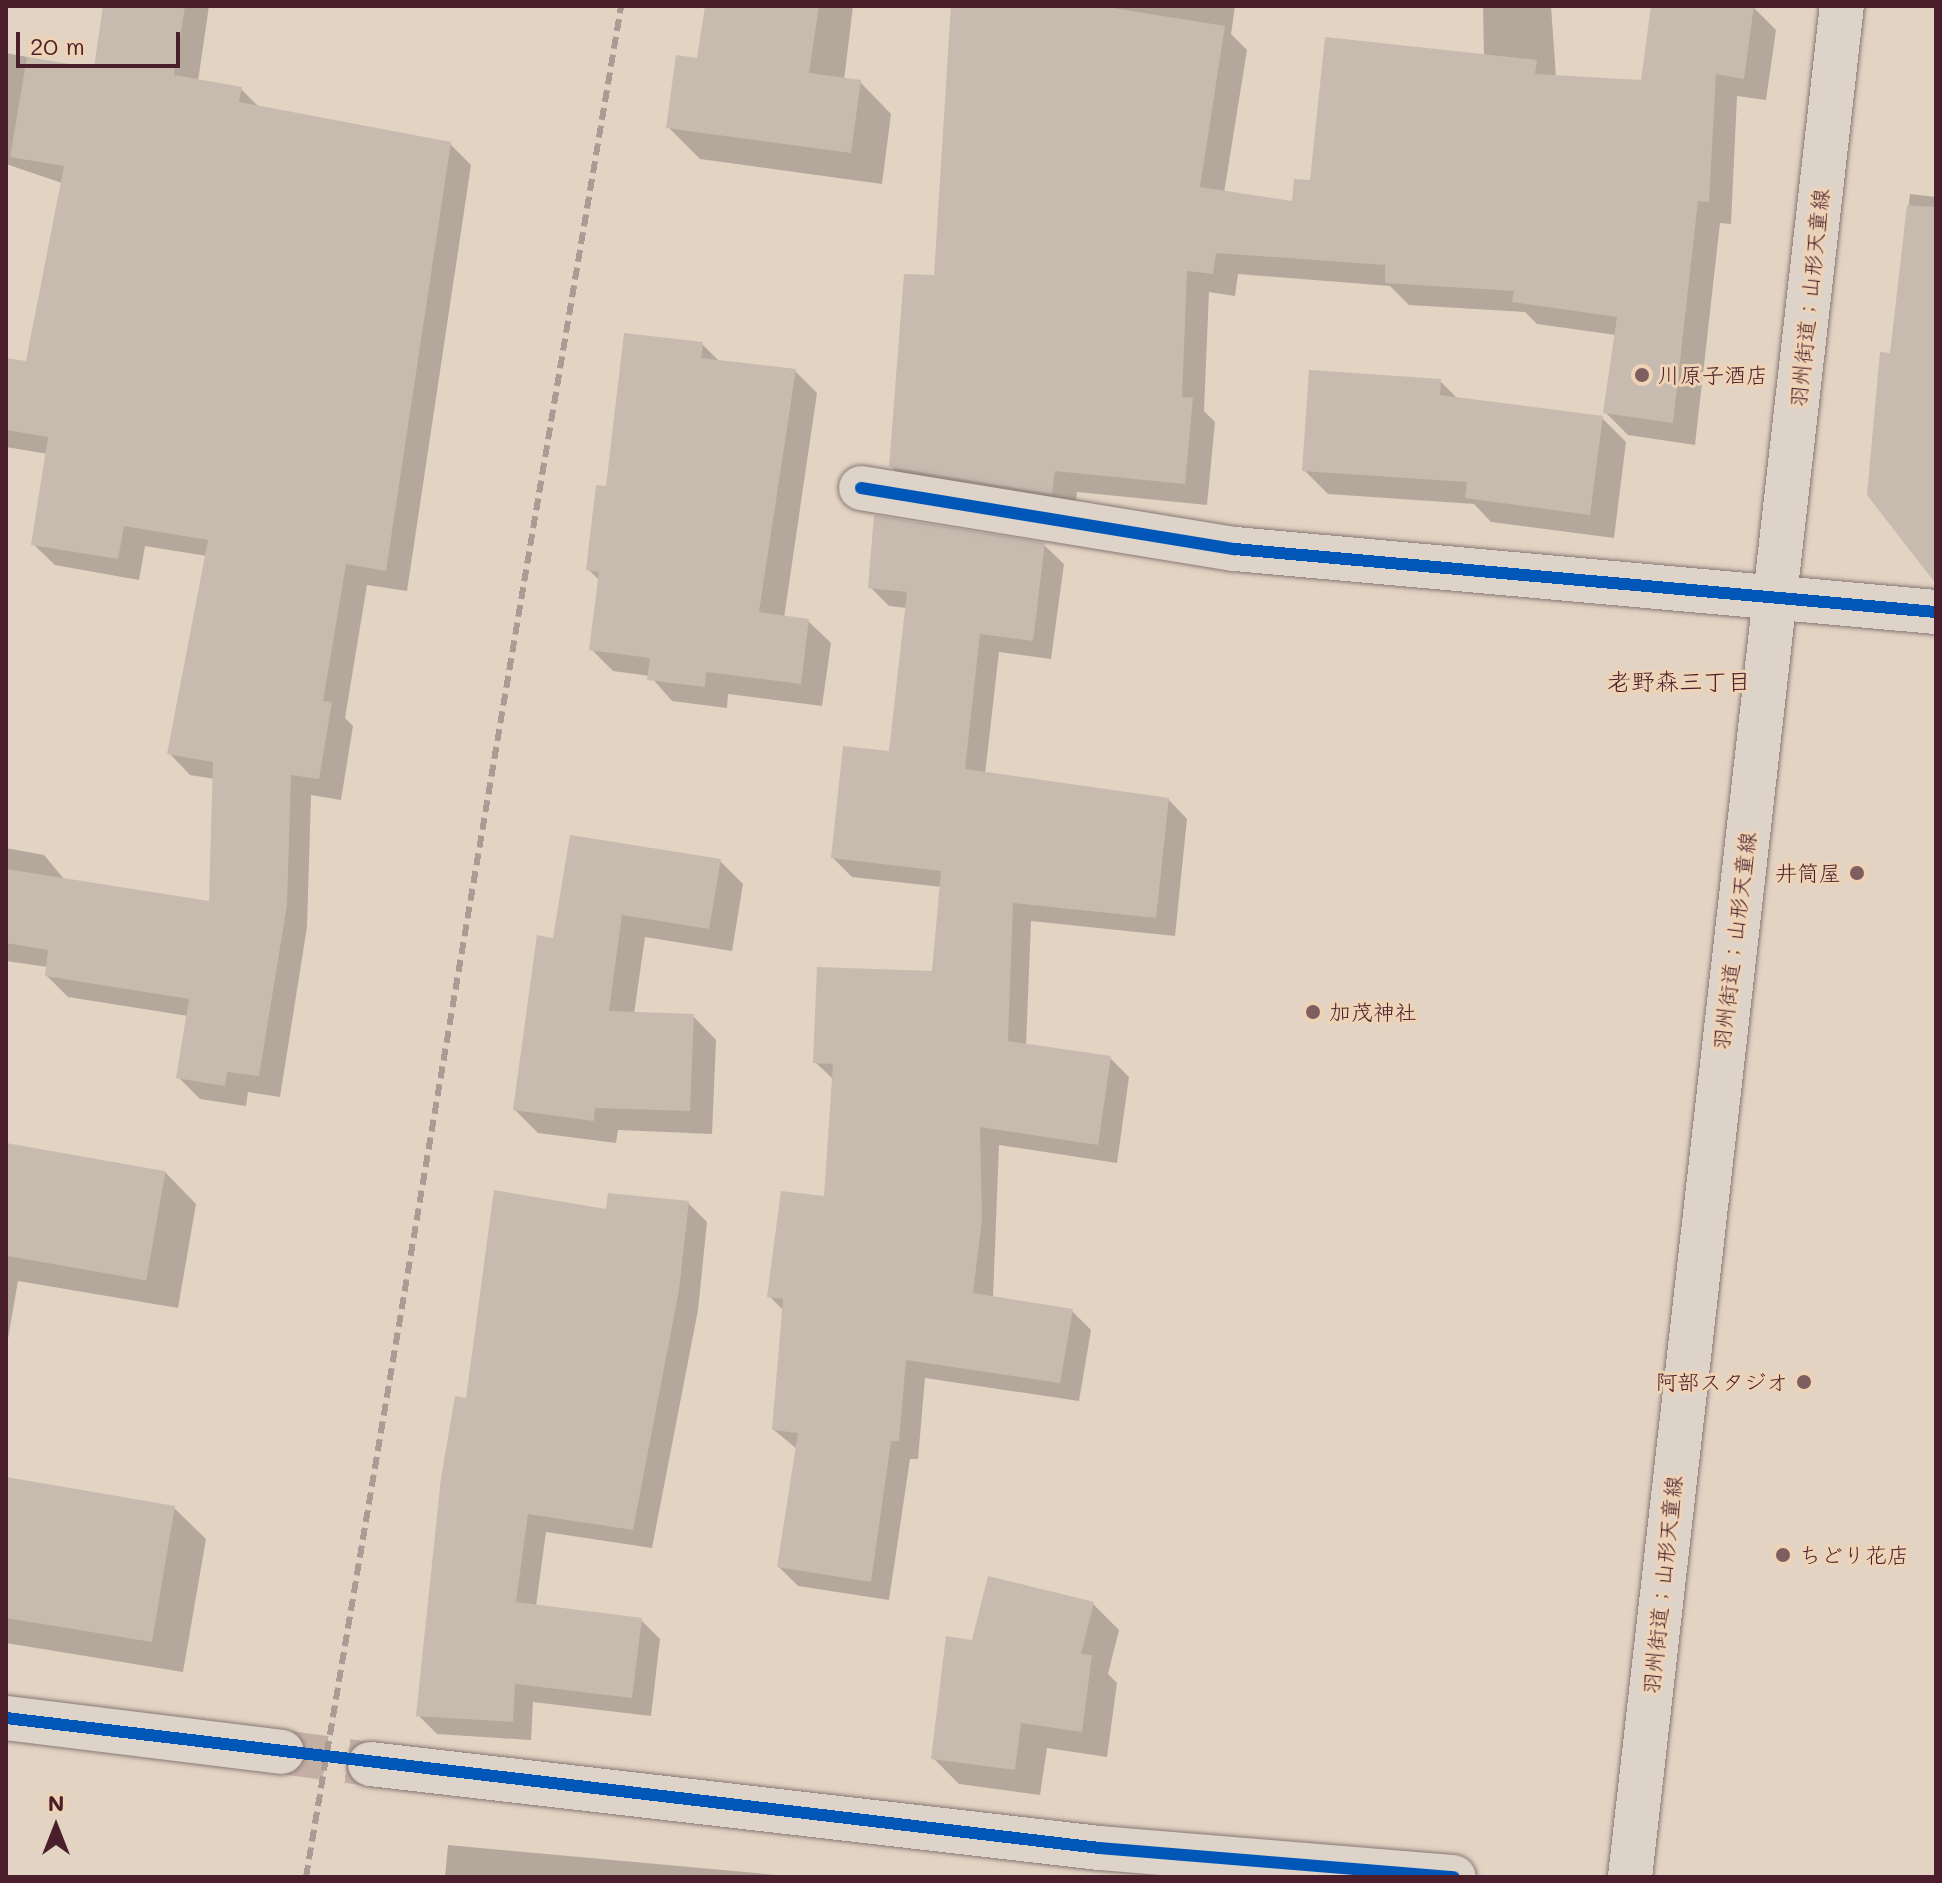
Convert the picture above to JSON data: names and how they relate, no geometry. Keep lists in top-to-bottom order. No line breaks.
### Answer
{"streets":{"street":["羽州街道；山形天童線"]},"districts":["老野森三丁目"],"places":["川原子酒店","井筒屋","加茂神社","阿部スタジオ","ちどり花店"],"scale_bar":"20 m","north":"top"}
